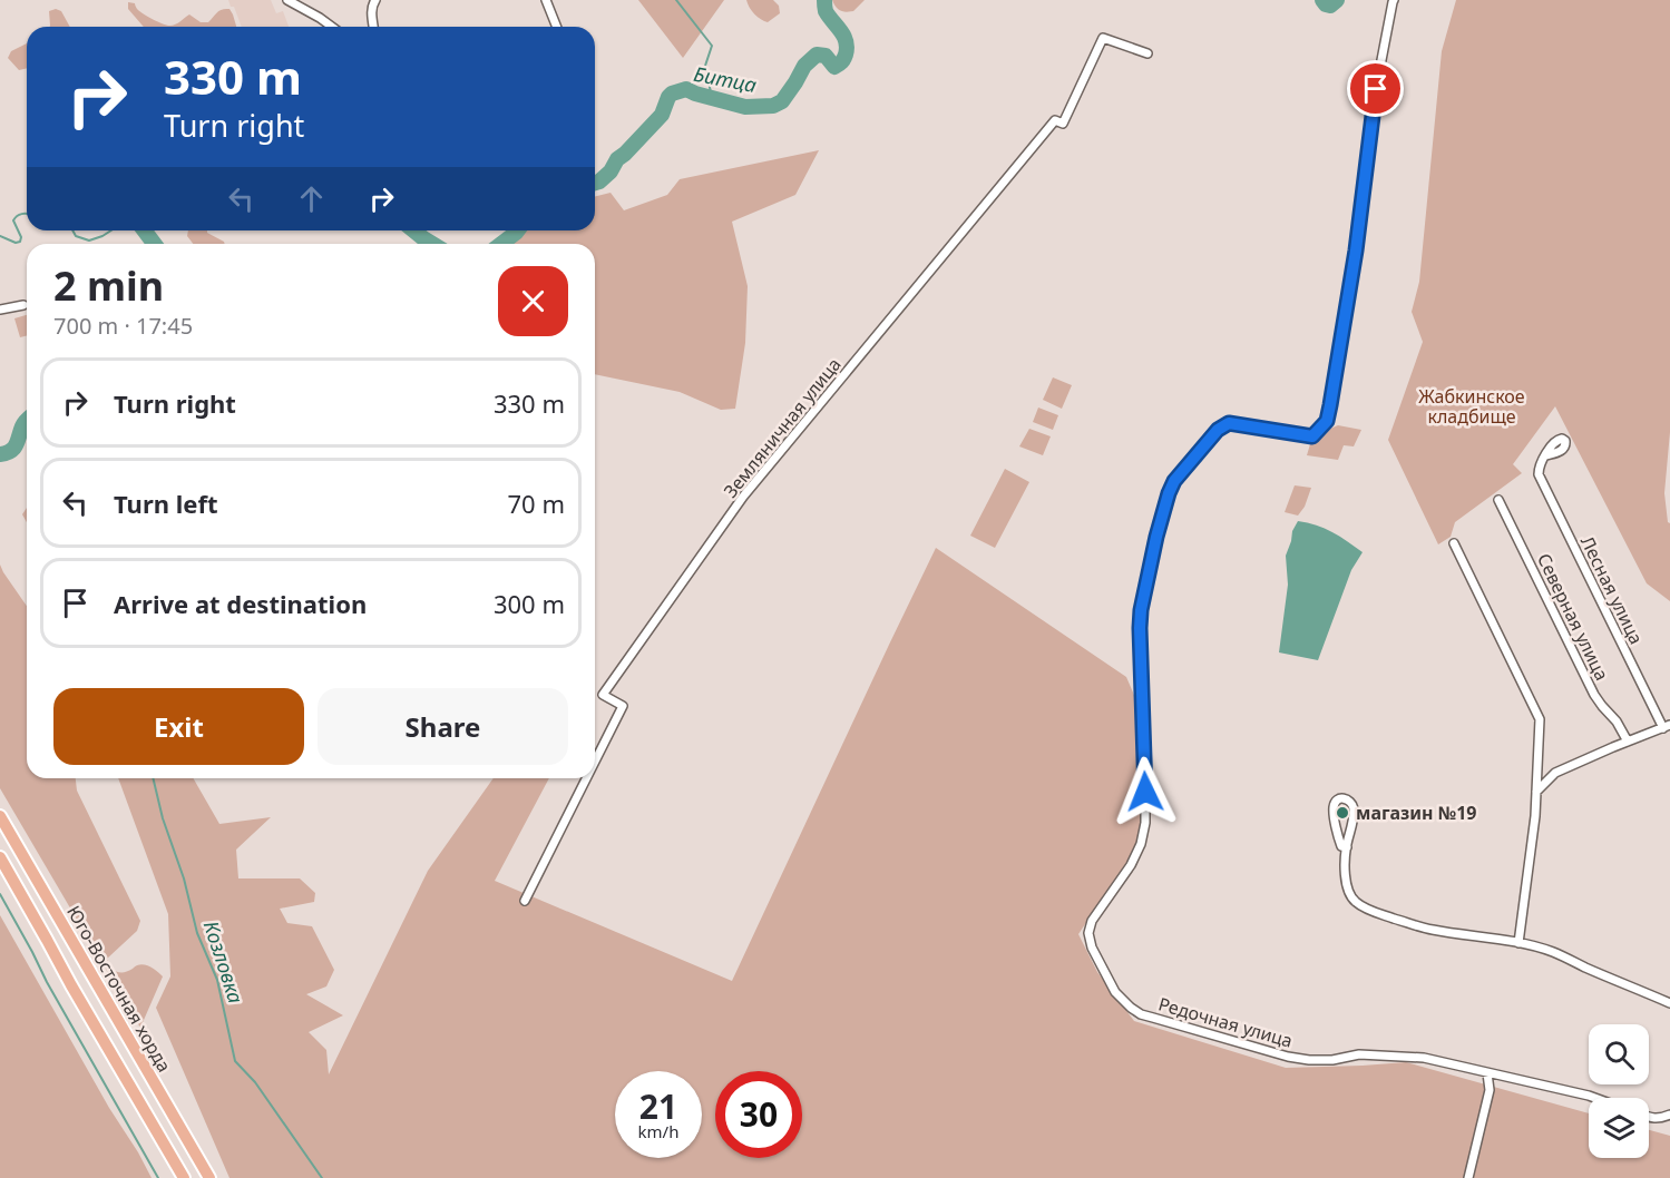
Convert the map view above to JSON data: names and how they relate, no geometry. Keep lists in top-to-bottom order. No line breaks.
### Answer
{"streets":{"main road":["Юго-Восточная хорда"],"street":["Земляничная улица","Лесная улица","Северная улица","Редочная улица"]},"water":["Битца","Козловка"],"parks":["Жабкинское кладбище"],"places":["магазин №19"],"page":{"turn":["330 m","Turn right"],"heading":["2 min","700 m · 17:45"],"list":[{"name":"Turn right","value":"330 m"},{"name":"Turn left","value":"70 m"},{"name":"Arrive at destination","value":"300 m"}],"buttons":["Exit","Share"],"speed":"21 km/h","limit":"30"}}
